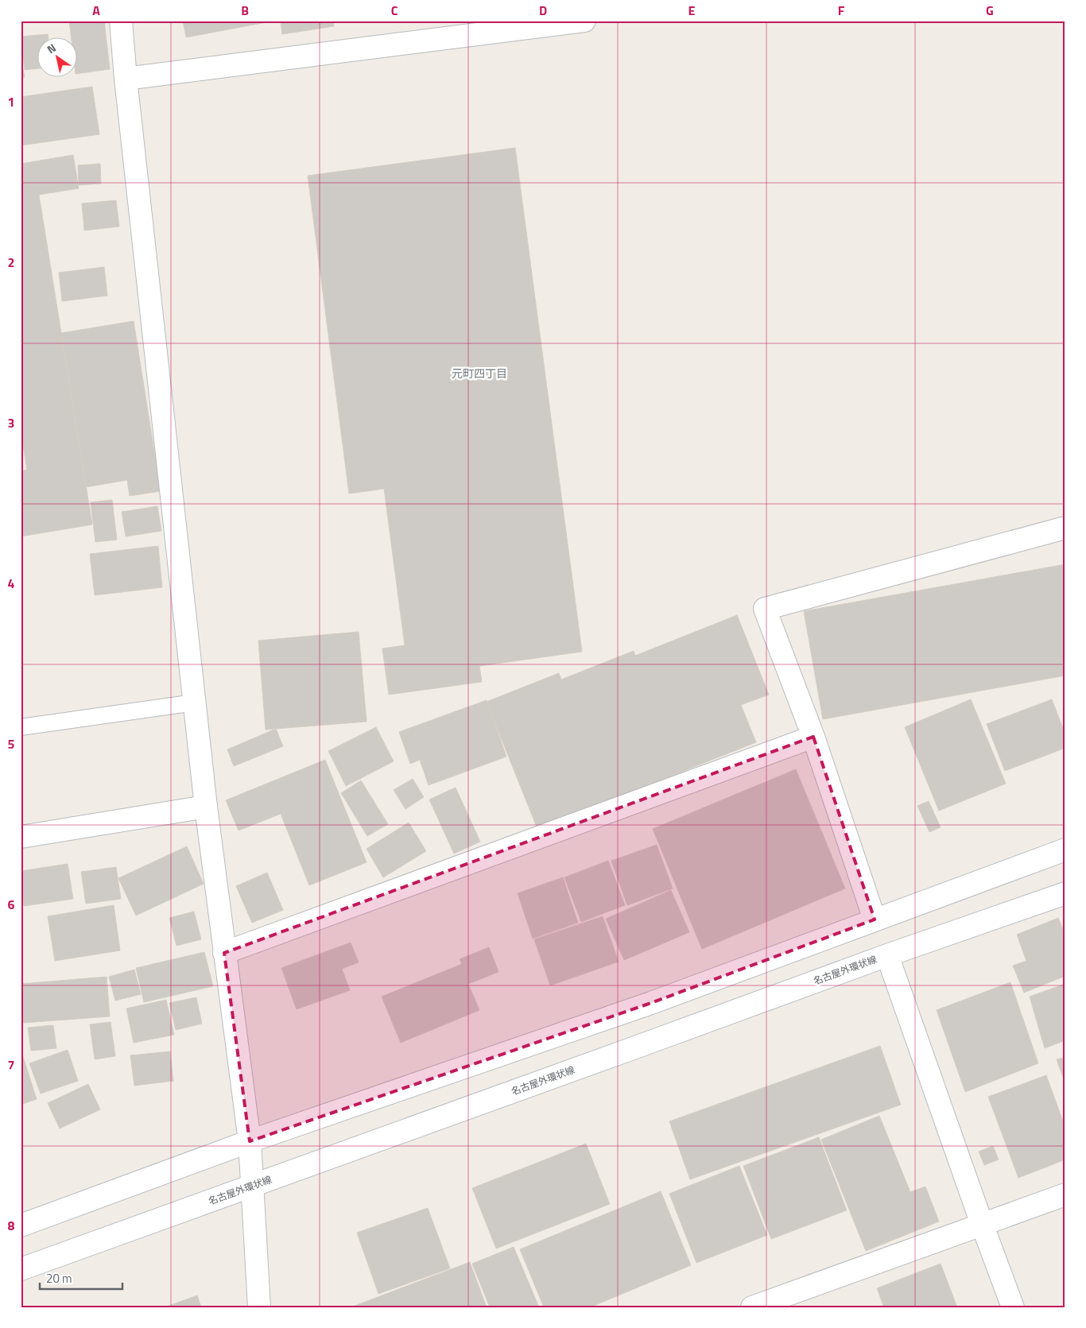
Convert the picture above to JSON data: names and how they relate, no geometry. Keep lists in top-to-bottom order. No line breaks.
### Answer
{"streets":{"street":["名古屋外環状線"]},"districts":["元町四丁目"],"scale_bar":"20 m","north":"top left","grid":{"columns":["A","B","C","D","E","F","G"],"rows":["1","2","3","4","5","6","7","8"]}}
